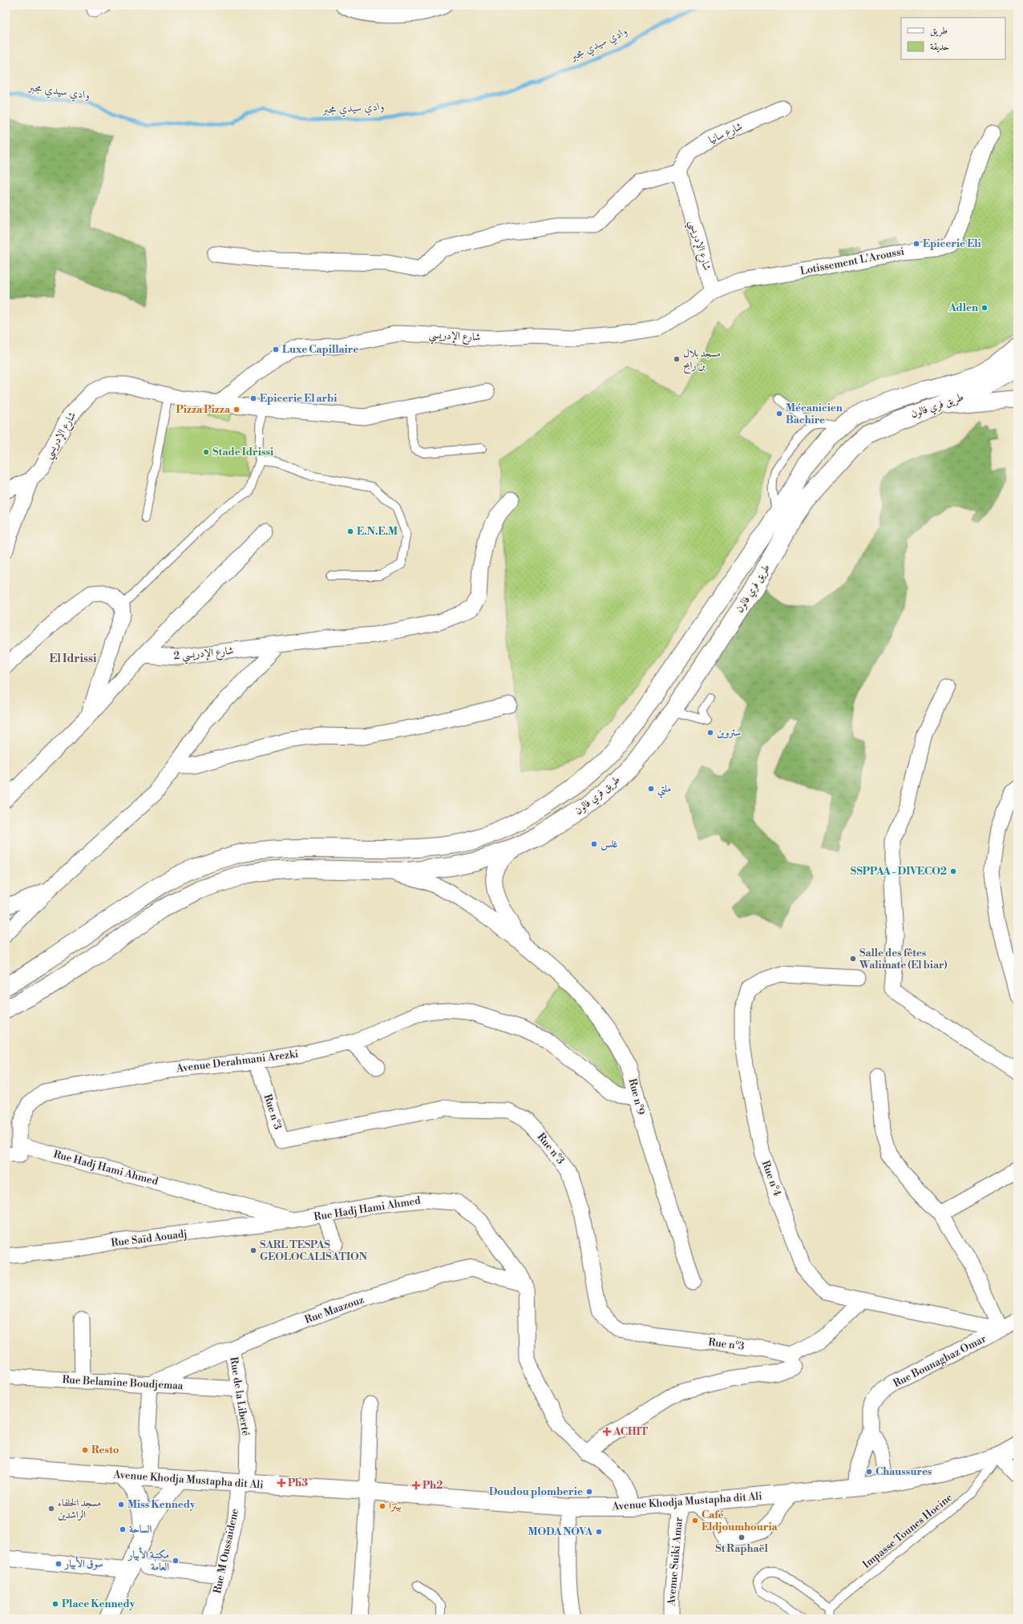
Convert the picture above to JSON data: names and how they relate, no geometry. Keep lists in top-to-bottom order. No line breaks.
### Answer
{"streets":{"main road":["طريق فري فالون","Avenue Khodja Mustapha dit Ali"],"street":["شارع سانيا","شارع الإدريسي","Lotissement L'Aroussi","شارع الإدريسي 2","Avenue Derahmani Arezki","Rue n°9","Rue n°3","Rue Hadj Hami Ahmed","Rue n°4","Rue Saïd Aouadj","Rue Maazouz","Rue Bounaghaz Omar","Rue Belamine Boudjemaa","Rue de la Liberté","Rue M Oussaidene","Avenue Suiki Amar"],"lane":["Impasse Tounes Hocine"]},"crossings":[["شارع سانيا","شارع الإدريسي"],["شارع الإدريسي","Lotissement L'Aroussi"],["طريق فري فالون","Rue n°9"],["Avenue Derahmani Arezki","Rue n°9"],["Avenue Derahmani Arezki","Rue n°3"],["Avenue Derahmani Arezki","Rue Hadj Hami Ahmed"],["Rue Hadj Hami Ahmed","Rue Saïd Aouadj"],["Rue Hadj Hami Ahmed","Rue Maazouz"],["Rue n°4","Rue Bounaghaz Omar"],["Rue Maazouz","Rue Belamine Boudjemaa"],["Rue Maazouz","Rue de la Liberté"],["Rue Belamine Boudjemaa","Rue de la Liberté"],["Rue de la Liberté","Avenue Khodja Mustapha dit Ali"],["Rue de la Liberté","Rue M Oussaidene"],["Avenue Khodja Mustapha dit Ali","Impasse Tounes Hocine"],["Avenue Khodja Mustapha dit Ali","Rue M Oussaidene"],["Avenue Khodja Mustapha dit Ali","Avenue Suiki Amar"]],"districts":["El Idrissi"],"water":["وادي سيدي مجبر"],"places":{"other":["Epicerie Eli","Adlen","Luxe Capillaire","مسجد بلال بن رابح","Epicerie El arbi","Pizza Pizza","Mécanicien Bachire","Stade Idrissi","E.N.E.M","ستروين","ملتي","غلس","SSPPAA - DIVECO2","Salle des fêtes Walimate (El biar)","SARL TESPAS GEOLOCALISATION","Resto","Chaussures","Doudou plomberie","Miss Kennedy","بيتزا","مسجد الخلفاء الراشدين","Café Eldjoumhouria","الساحة","MODA NOVA","St Raphaël","مكتبة الأبيار العامة","سوق الأبيار","Place Kennedy"],"health":["ACHIT","Ph3","Ph2"]},"legend":["طريق","حديقة"]}
